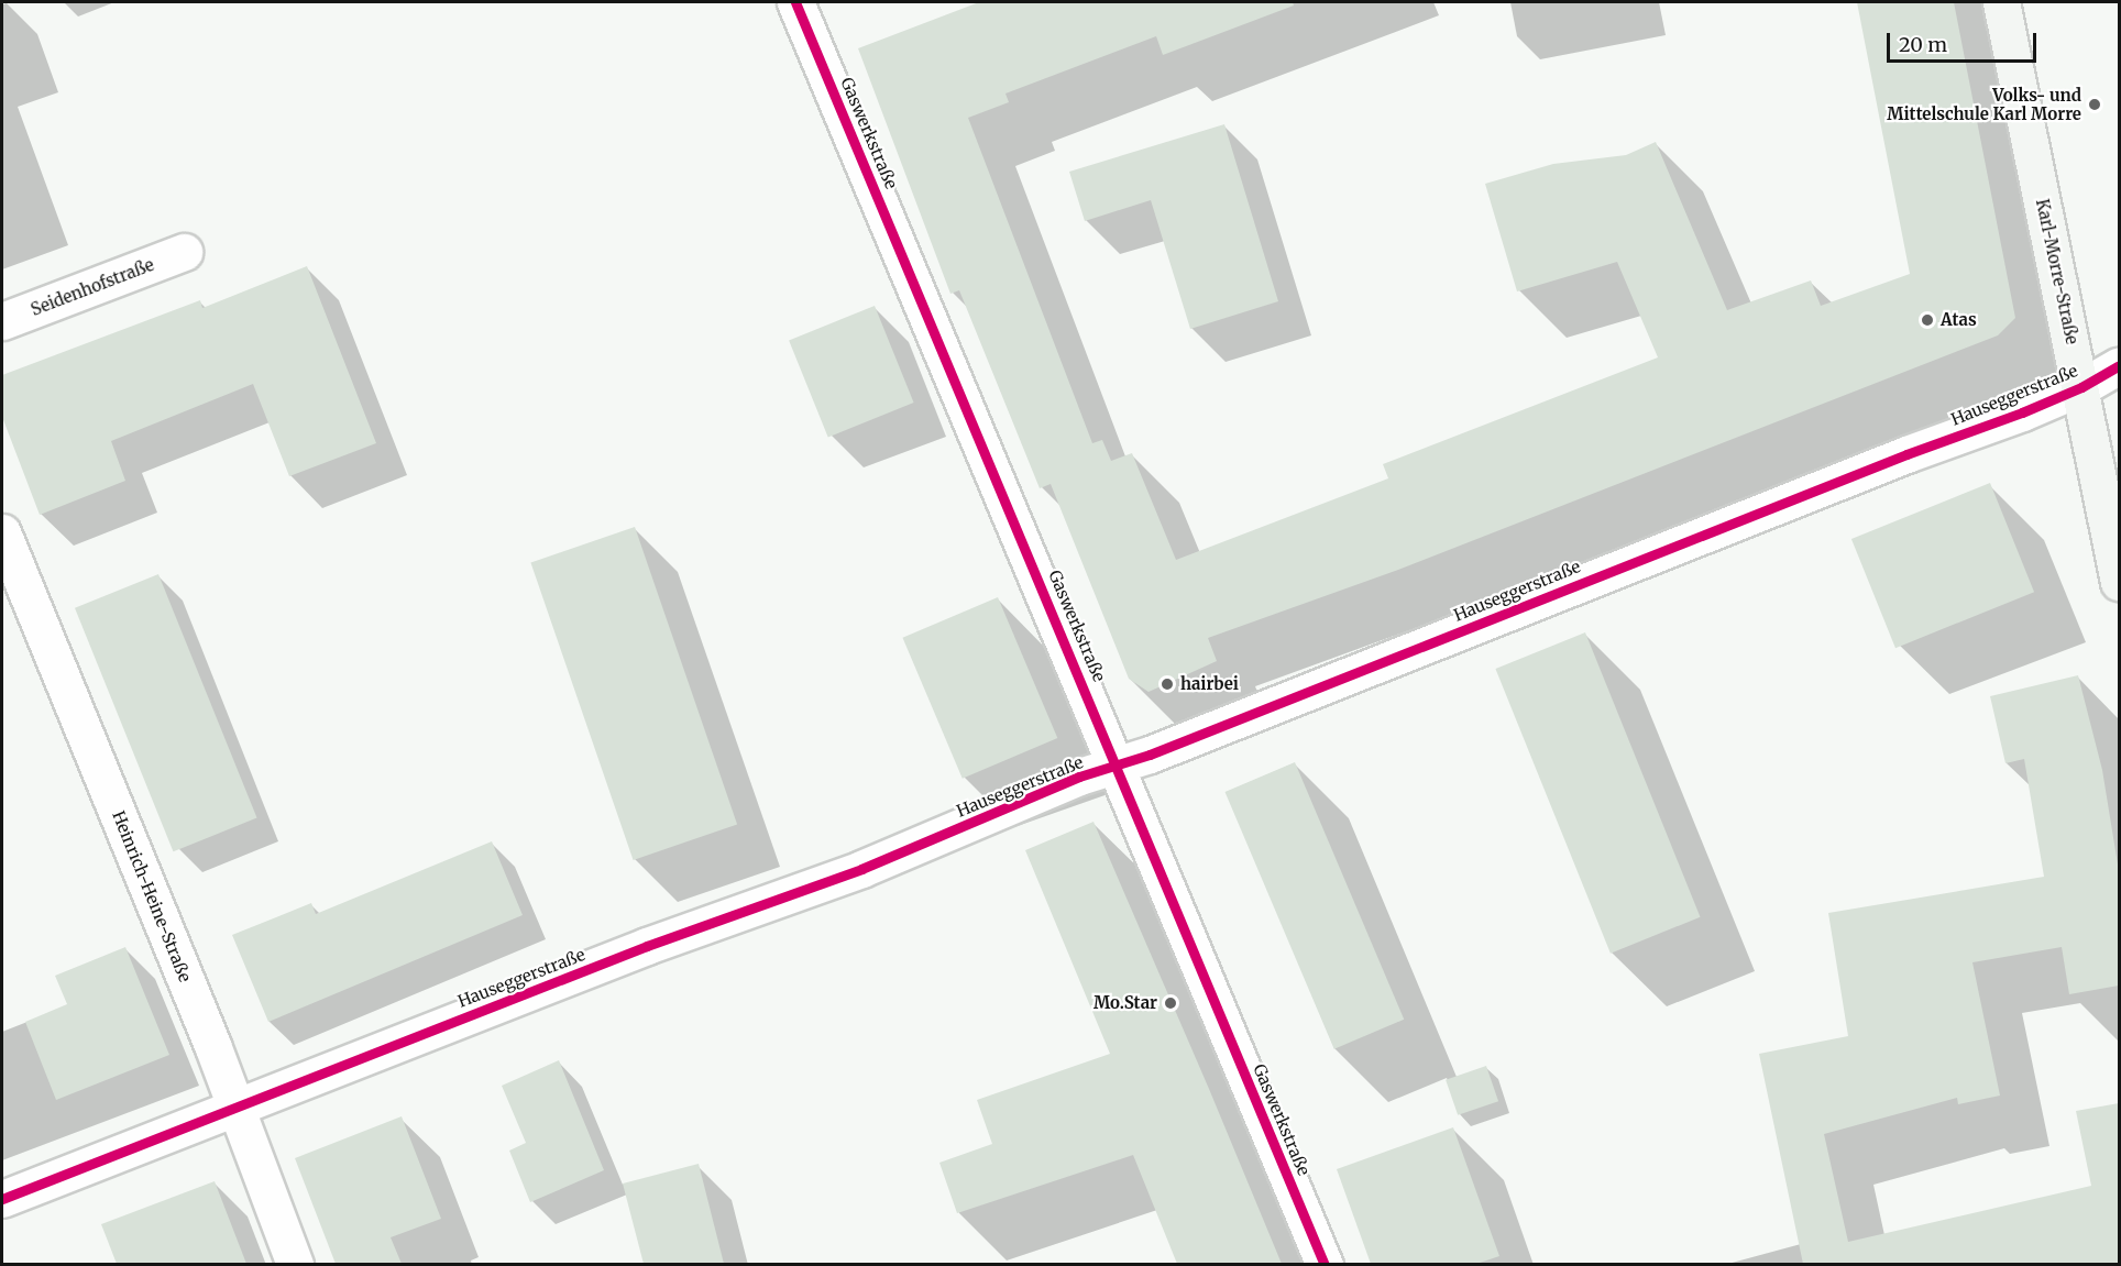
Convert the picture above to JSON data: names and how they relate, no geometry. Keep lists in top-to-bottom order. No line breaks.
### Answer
{"streets":{"main road":["Karl-Morre-Straße"],"street":["Gaswerkstraße","Seidenhofstraße","Hauseggerstraße","Heinrich-Heine-Straße"]},"crossings":[["Gaswerkstraße","Hauseggerstraße"],["Karl-Morre-Straße","Hauseggerstraße"],["Hauseggerstraße","Heinrich-Heine-Straße"]],"places":["Volks- und Mittelschule Karl Morre","Atas","hairbei","Mo.Star"],"scale_bar":"20 m"}
